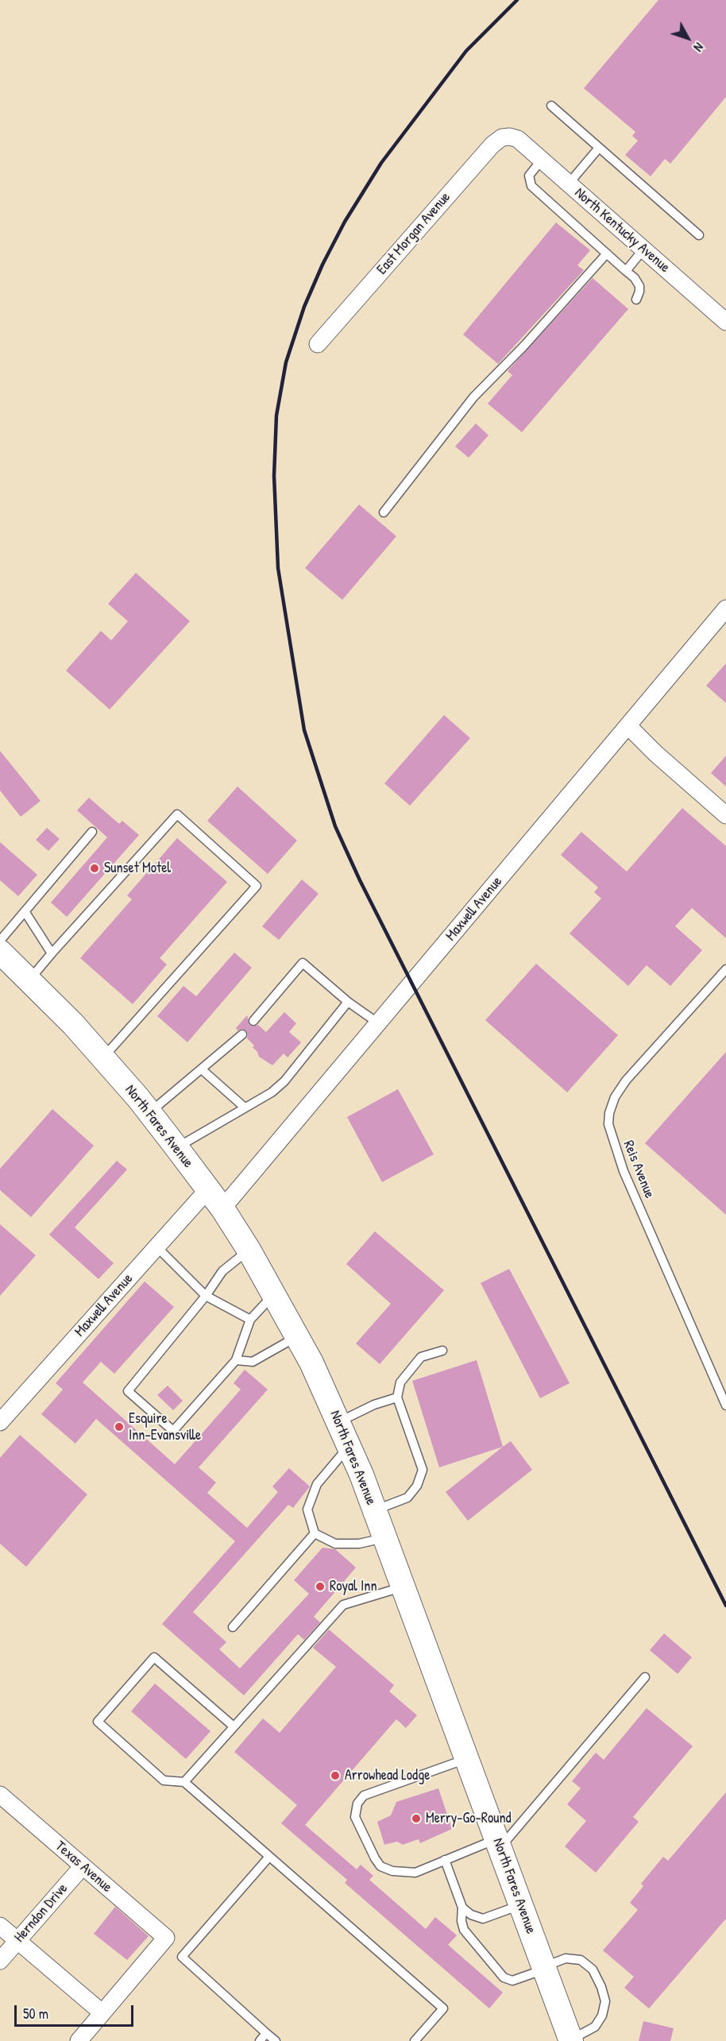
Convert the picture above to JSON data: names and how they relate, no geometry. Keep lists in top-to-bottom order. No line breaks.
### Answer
{"streets":{"street":["North Kentucky Avenue","East Morgan Avenue","Maxwell Avenue","North Fares Avenue","Texas Avenue","Herndon Drive"],"lane":["Reis Avenue"]},"crossings":[["North Kentucky Avenue","East Morgan Avenue"],["Maxwell Avenue","North Fares Avenue"],["Texas Avenue","Herndon Drive"]],"places":["Sunset Motel","Esquire Inn-Evansville","Royal Inn","Arrowhead Lodge","Merry-Go-Round"],"scale_bar":"50 m","north":"bottom right"}
